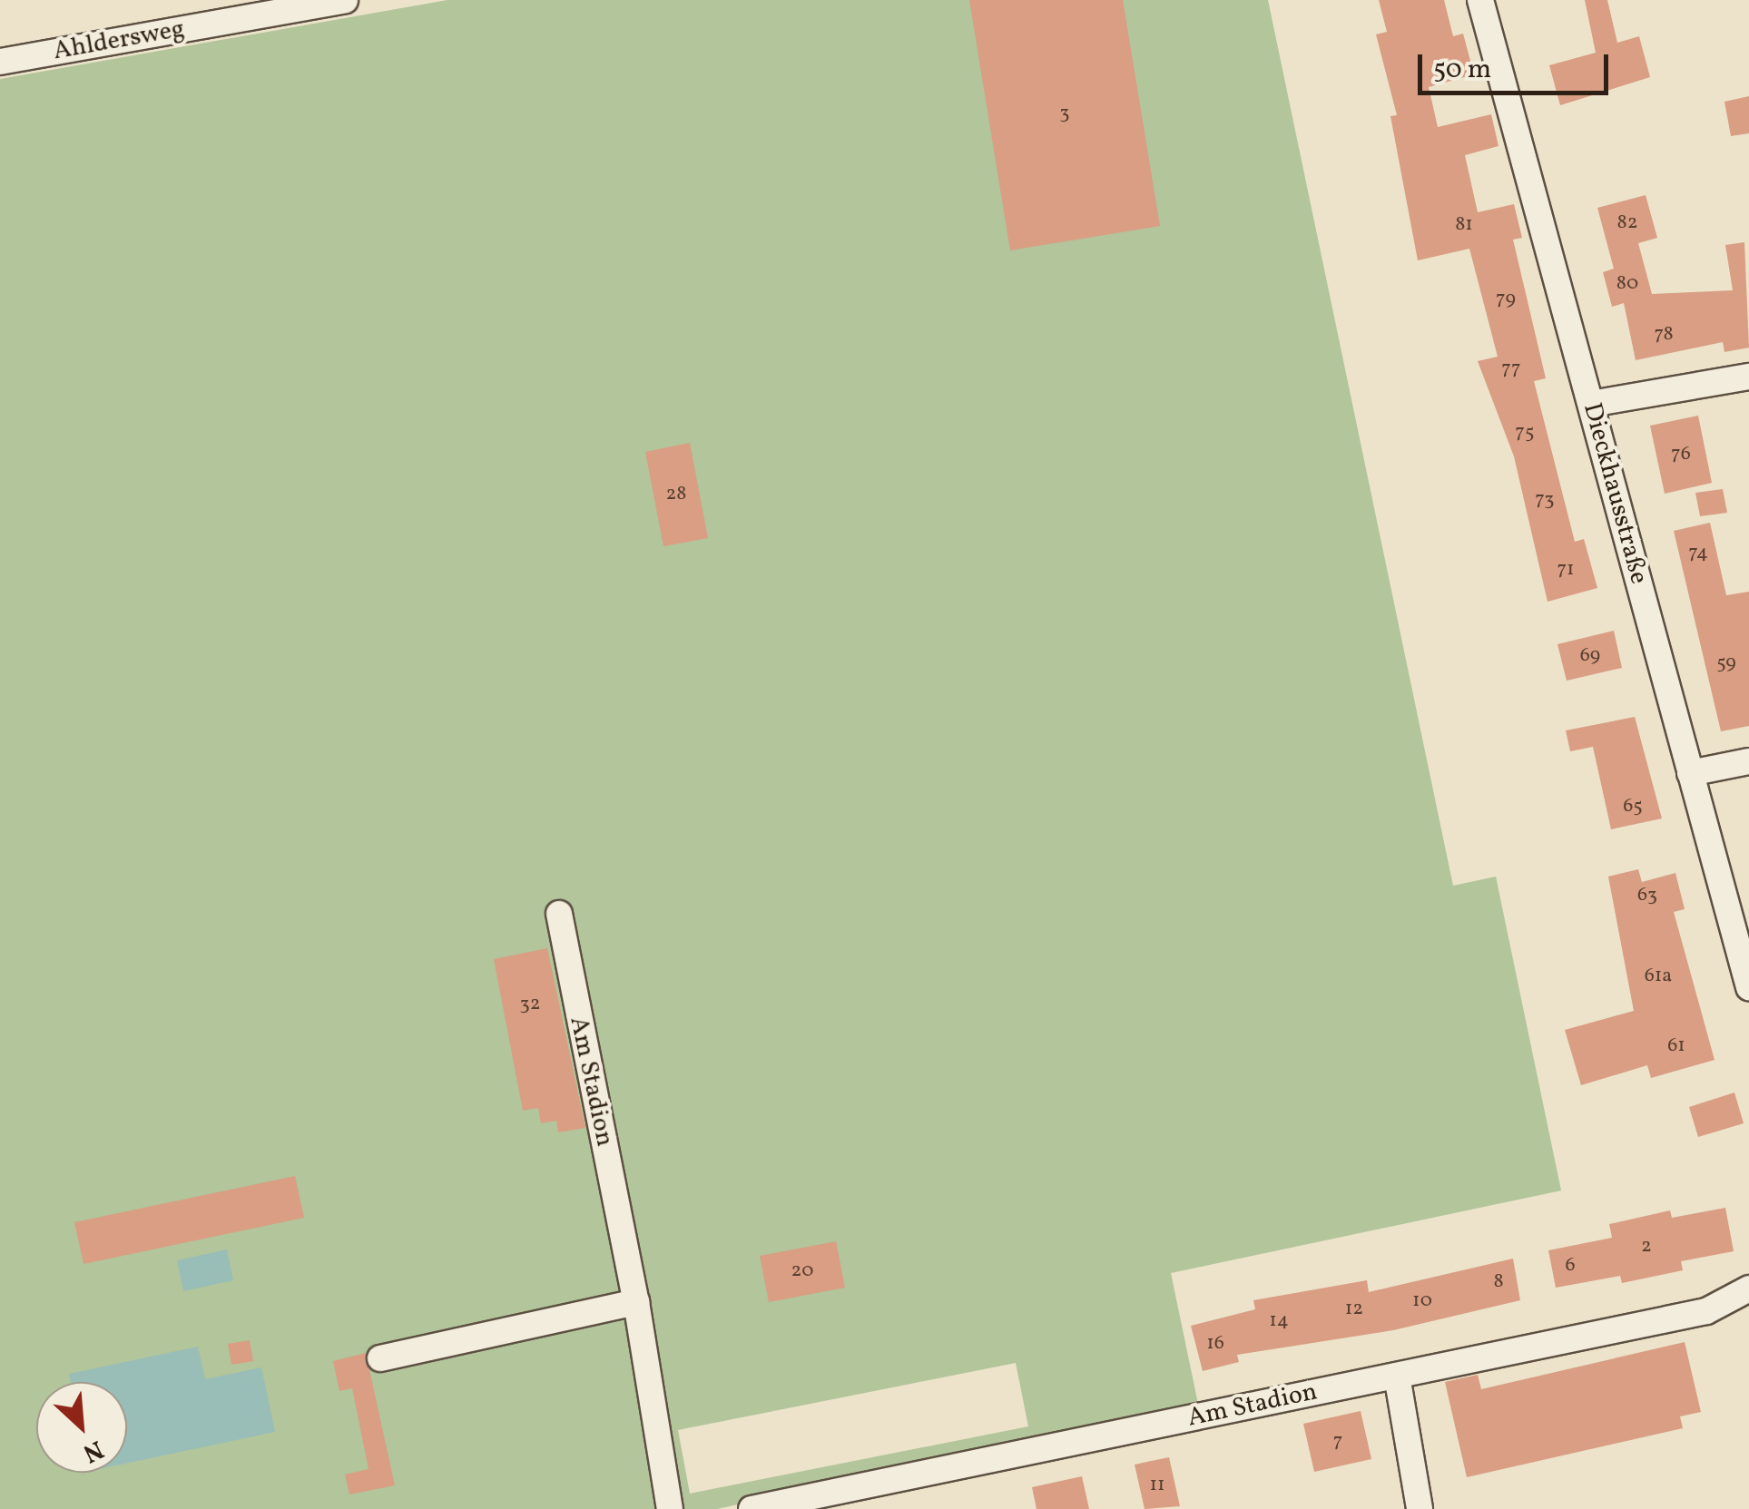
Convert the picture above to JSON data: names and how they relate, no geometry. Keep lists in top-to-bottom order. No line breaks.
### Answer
{"streets":{"street":["Ahldersweg","Dieckhausstraße","Am Stadion"]},"house_numbers":["3","82","81","80","79","78","77","75","76","28","73","74","71","69","59","65","63","61a","32","61","2","6","20","8","10","12","14","16","7","11"],"scale_bar":"50 m","north":"bottom right"}
